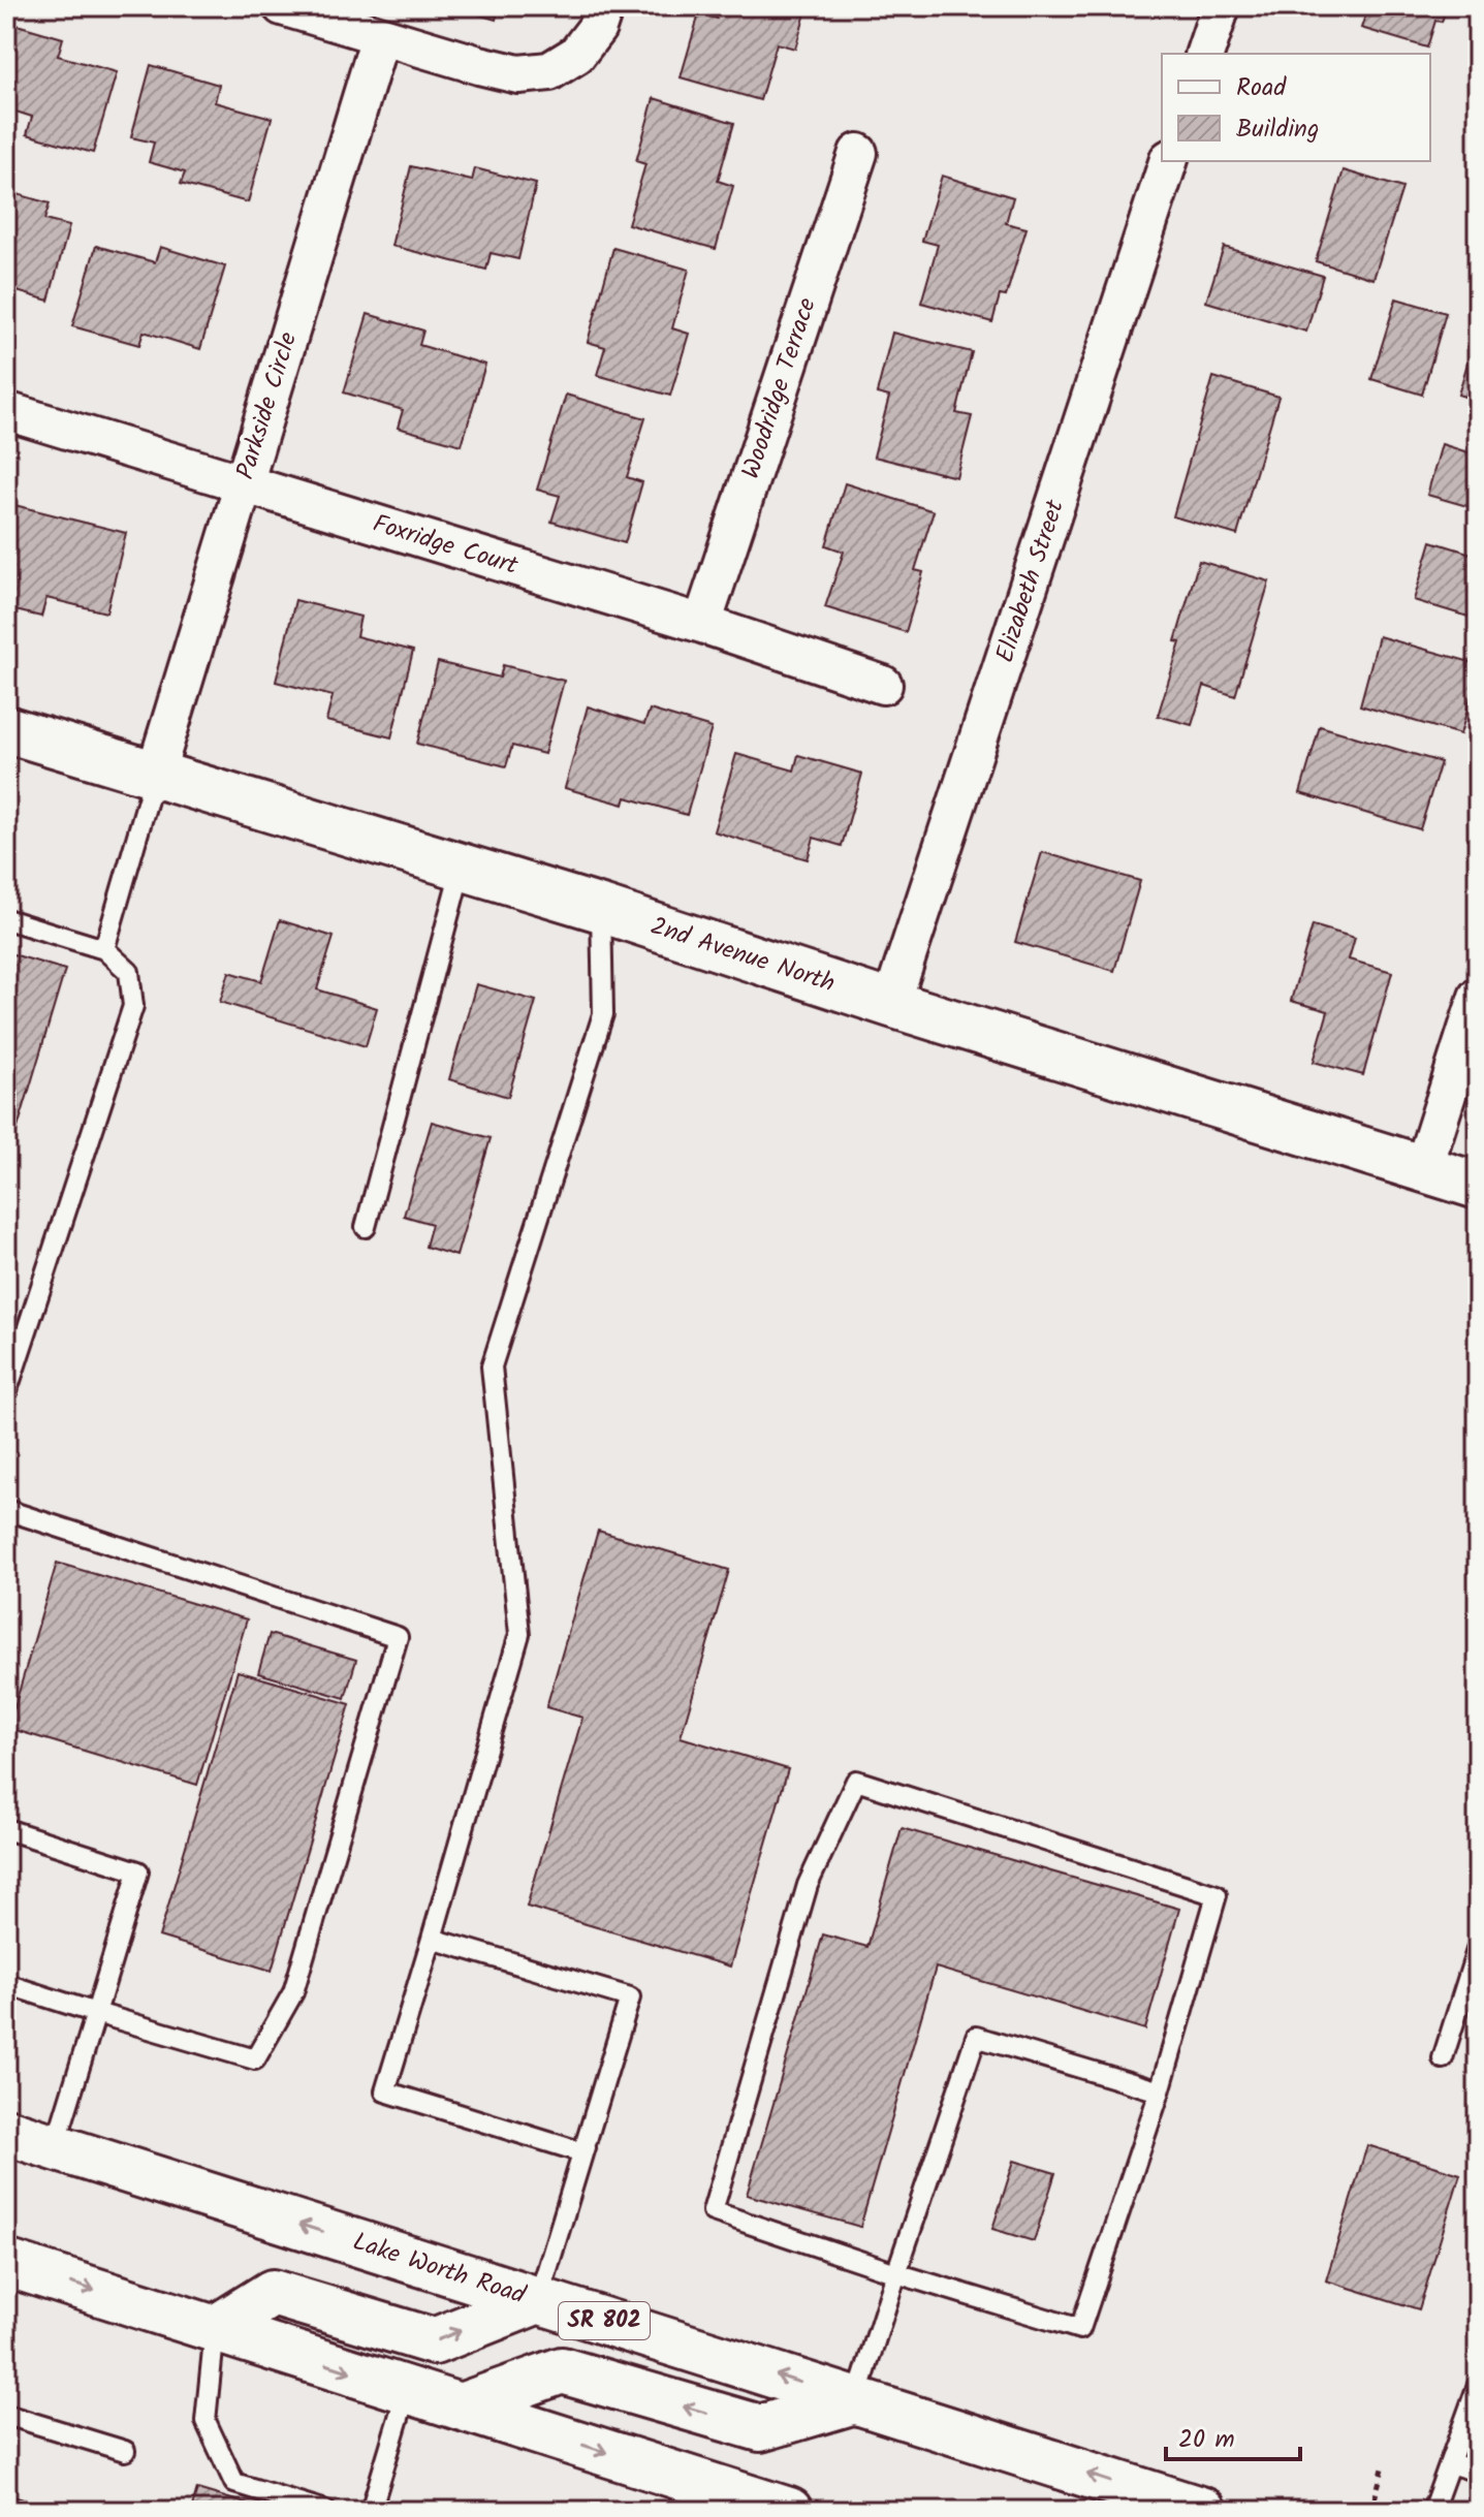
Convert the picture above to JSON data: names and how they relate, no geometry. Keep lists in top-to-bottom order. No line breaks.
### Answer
{"streets":{"main road":["2nd Avenue North","Lake Worth Road","SR 802"],"street":["Woodridge Terrace","Parkside Circle","Foxridge Court","Elizabeth Street"]},"crossings":[["Woodridge Terrace","Foxridge Court"],["Parkside Circle","Foxridge Court"],["Parkside Circle","2nd Avenue North"],["Elizabeth Street","2nd Avenue North"]],"legend":["Road","Building"],"scale_bar":"20 m"}
